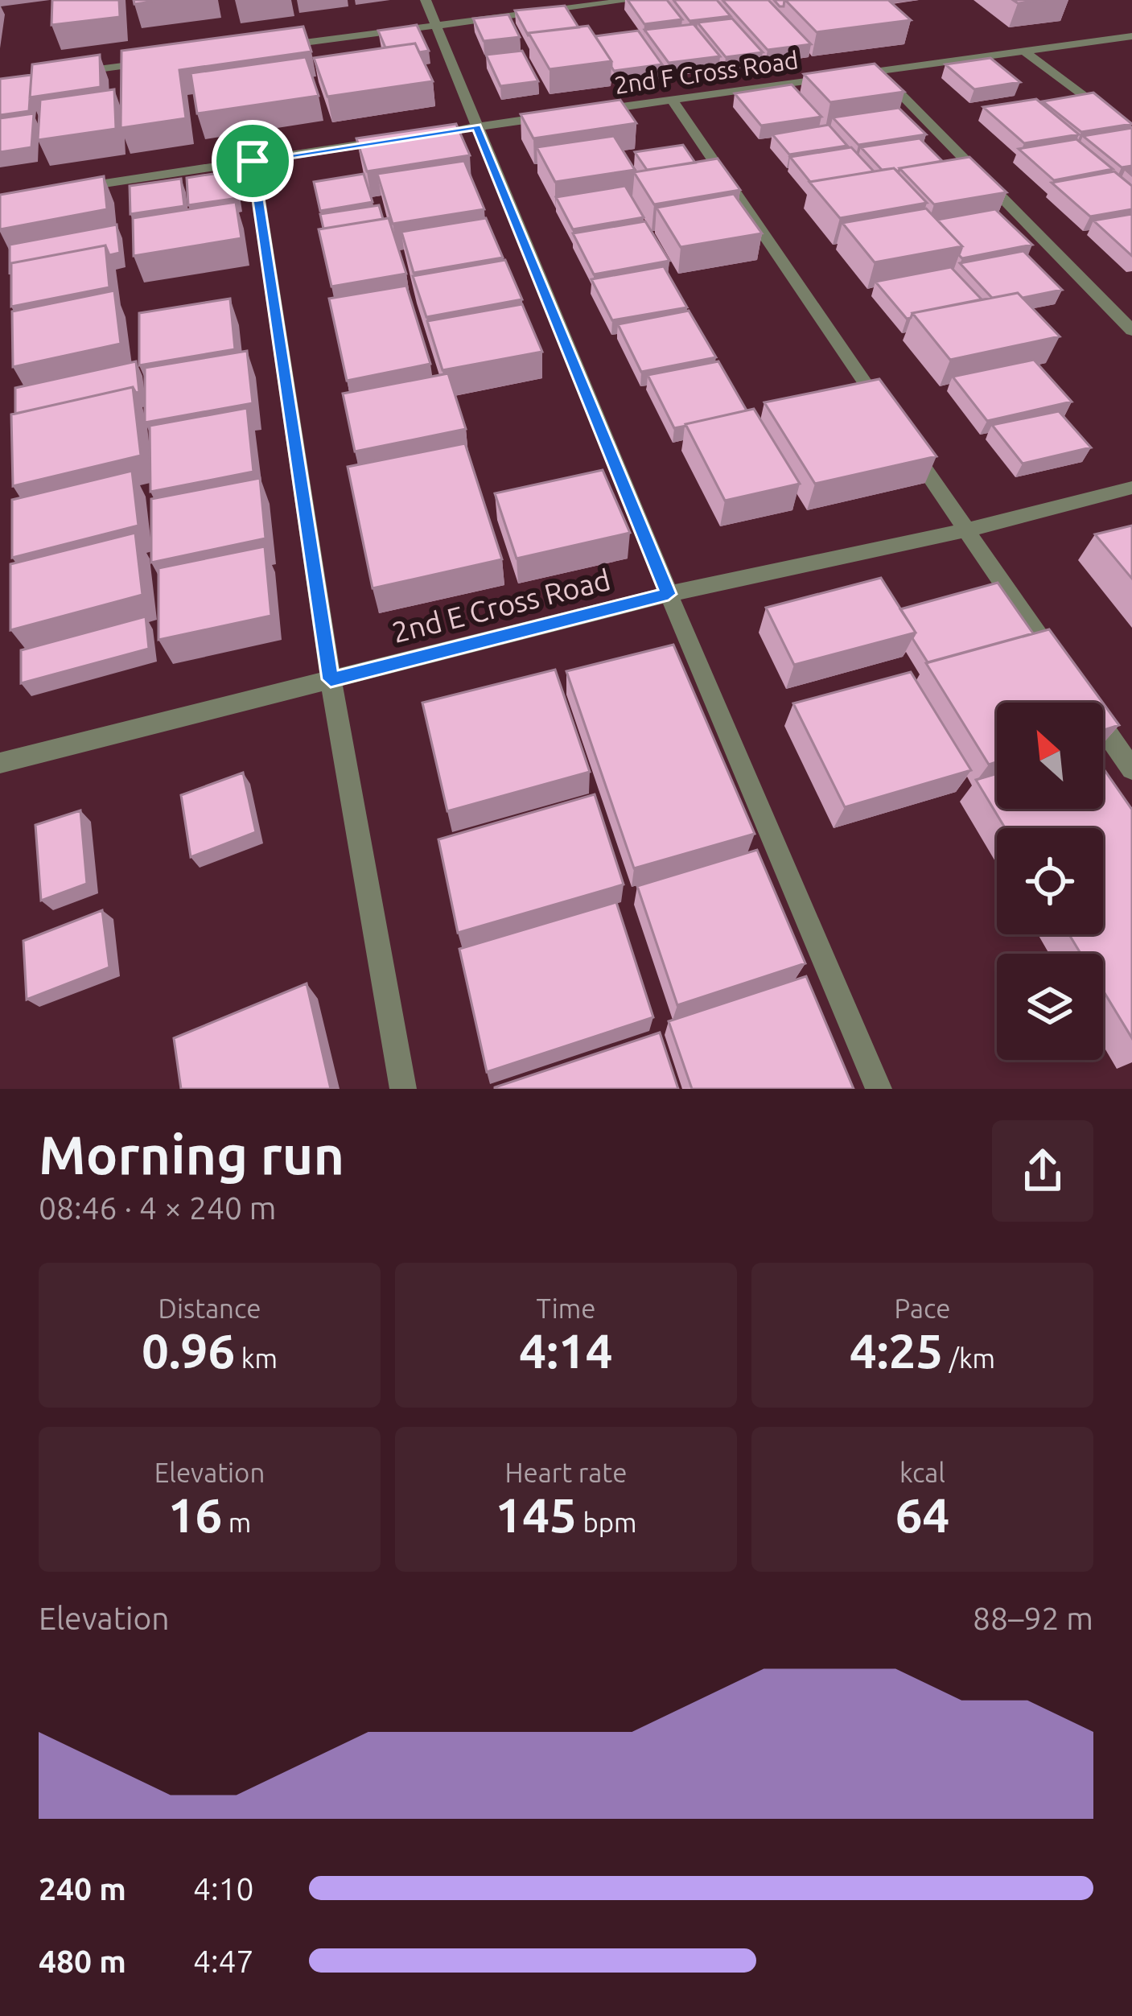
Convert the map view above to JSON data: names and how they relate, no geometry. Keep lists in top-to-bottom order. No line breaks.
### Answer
{"streets":{"street":["2nd F Cross Road","2nd E Cross Road"]},"north":"top left","page":{"heading":["Morning run","08:46 · 4 × 240 m"],"stats":[["Distance","0.96 km"],["Time","4:14"],["Pace","4:25 /km"],["Elevation","16 m"],["Heart rate","145 bpm"],["kcal","64"]],"chart":["Elevation","88–92 m"],"list":[{"name":"240 m","note":"4:10"},{"name":"480 m","note":"4:47"}]}}
